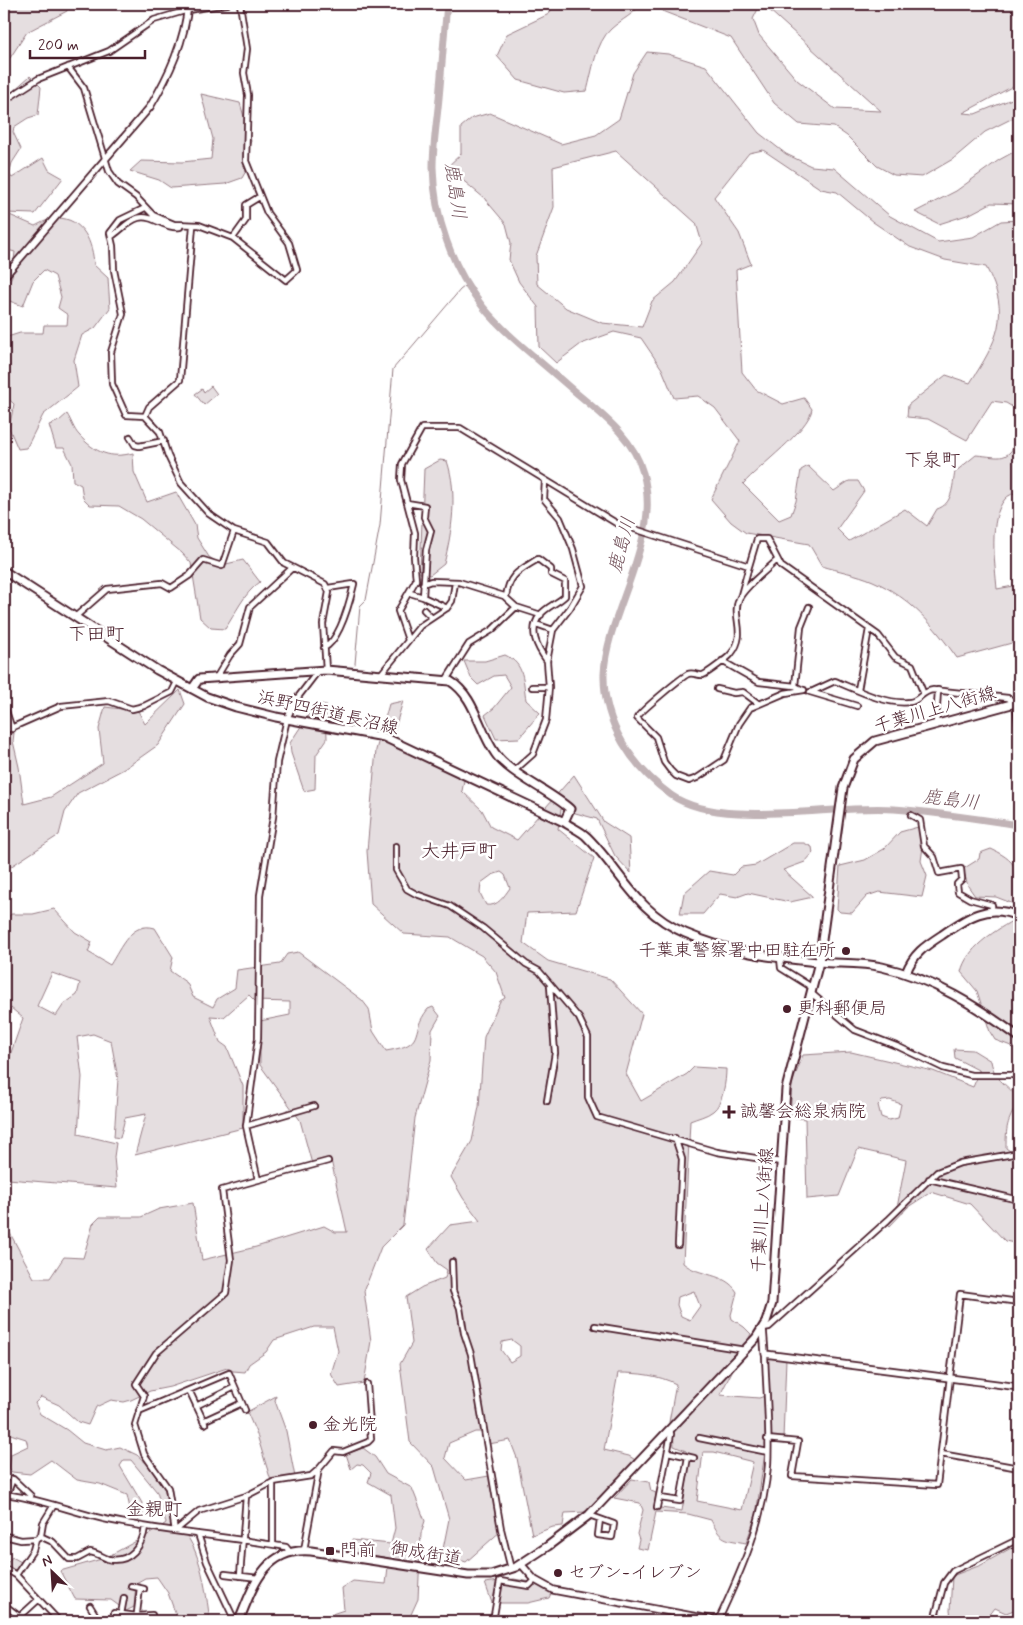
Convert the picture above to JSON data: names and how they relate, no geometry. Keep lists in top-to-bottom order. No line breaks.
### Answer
{"streets":{"main road":["千葉川上八街線","浜野四街道長沼線","御成街道"]},"crossings":[["千葉川上八街線","浜野四街道長沼線"],["千葉川上八街線","御成街道"]],"districts":["下泉町","下田町","大井戸町","金親町"],"water":["鹿島川"],"places":{"other":["千葉東警察署中田駐在所","更科郵便局","金光院","セブン-イレブン"],"health":["誠馨会総泉病院"],"transit":["門前"]},"scale_bar":"200 m","north":"top left"}
